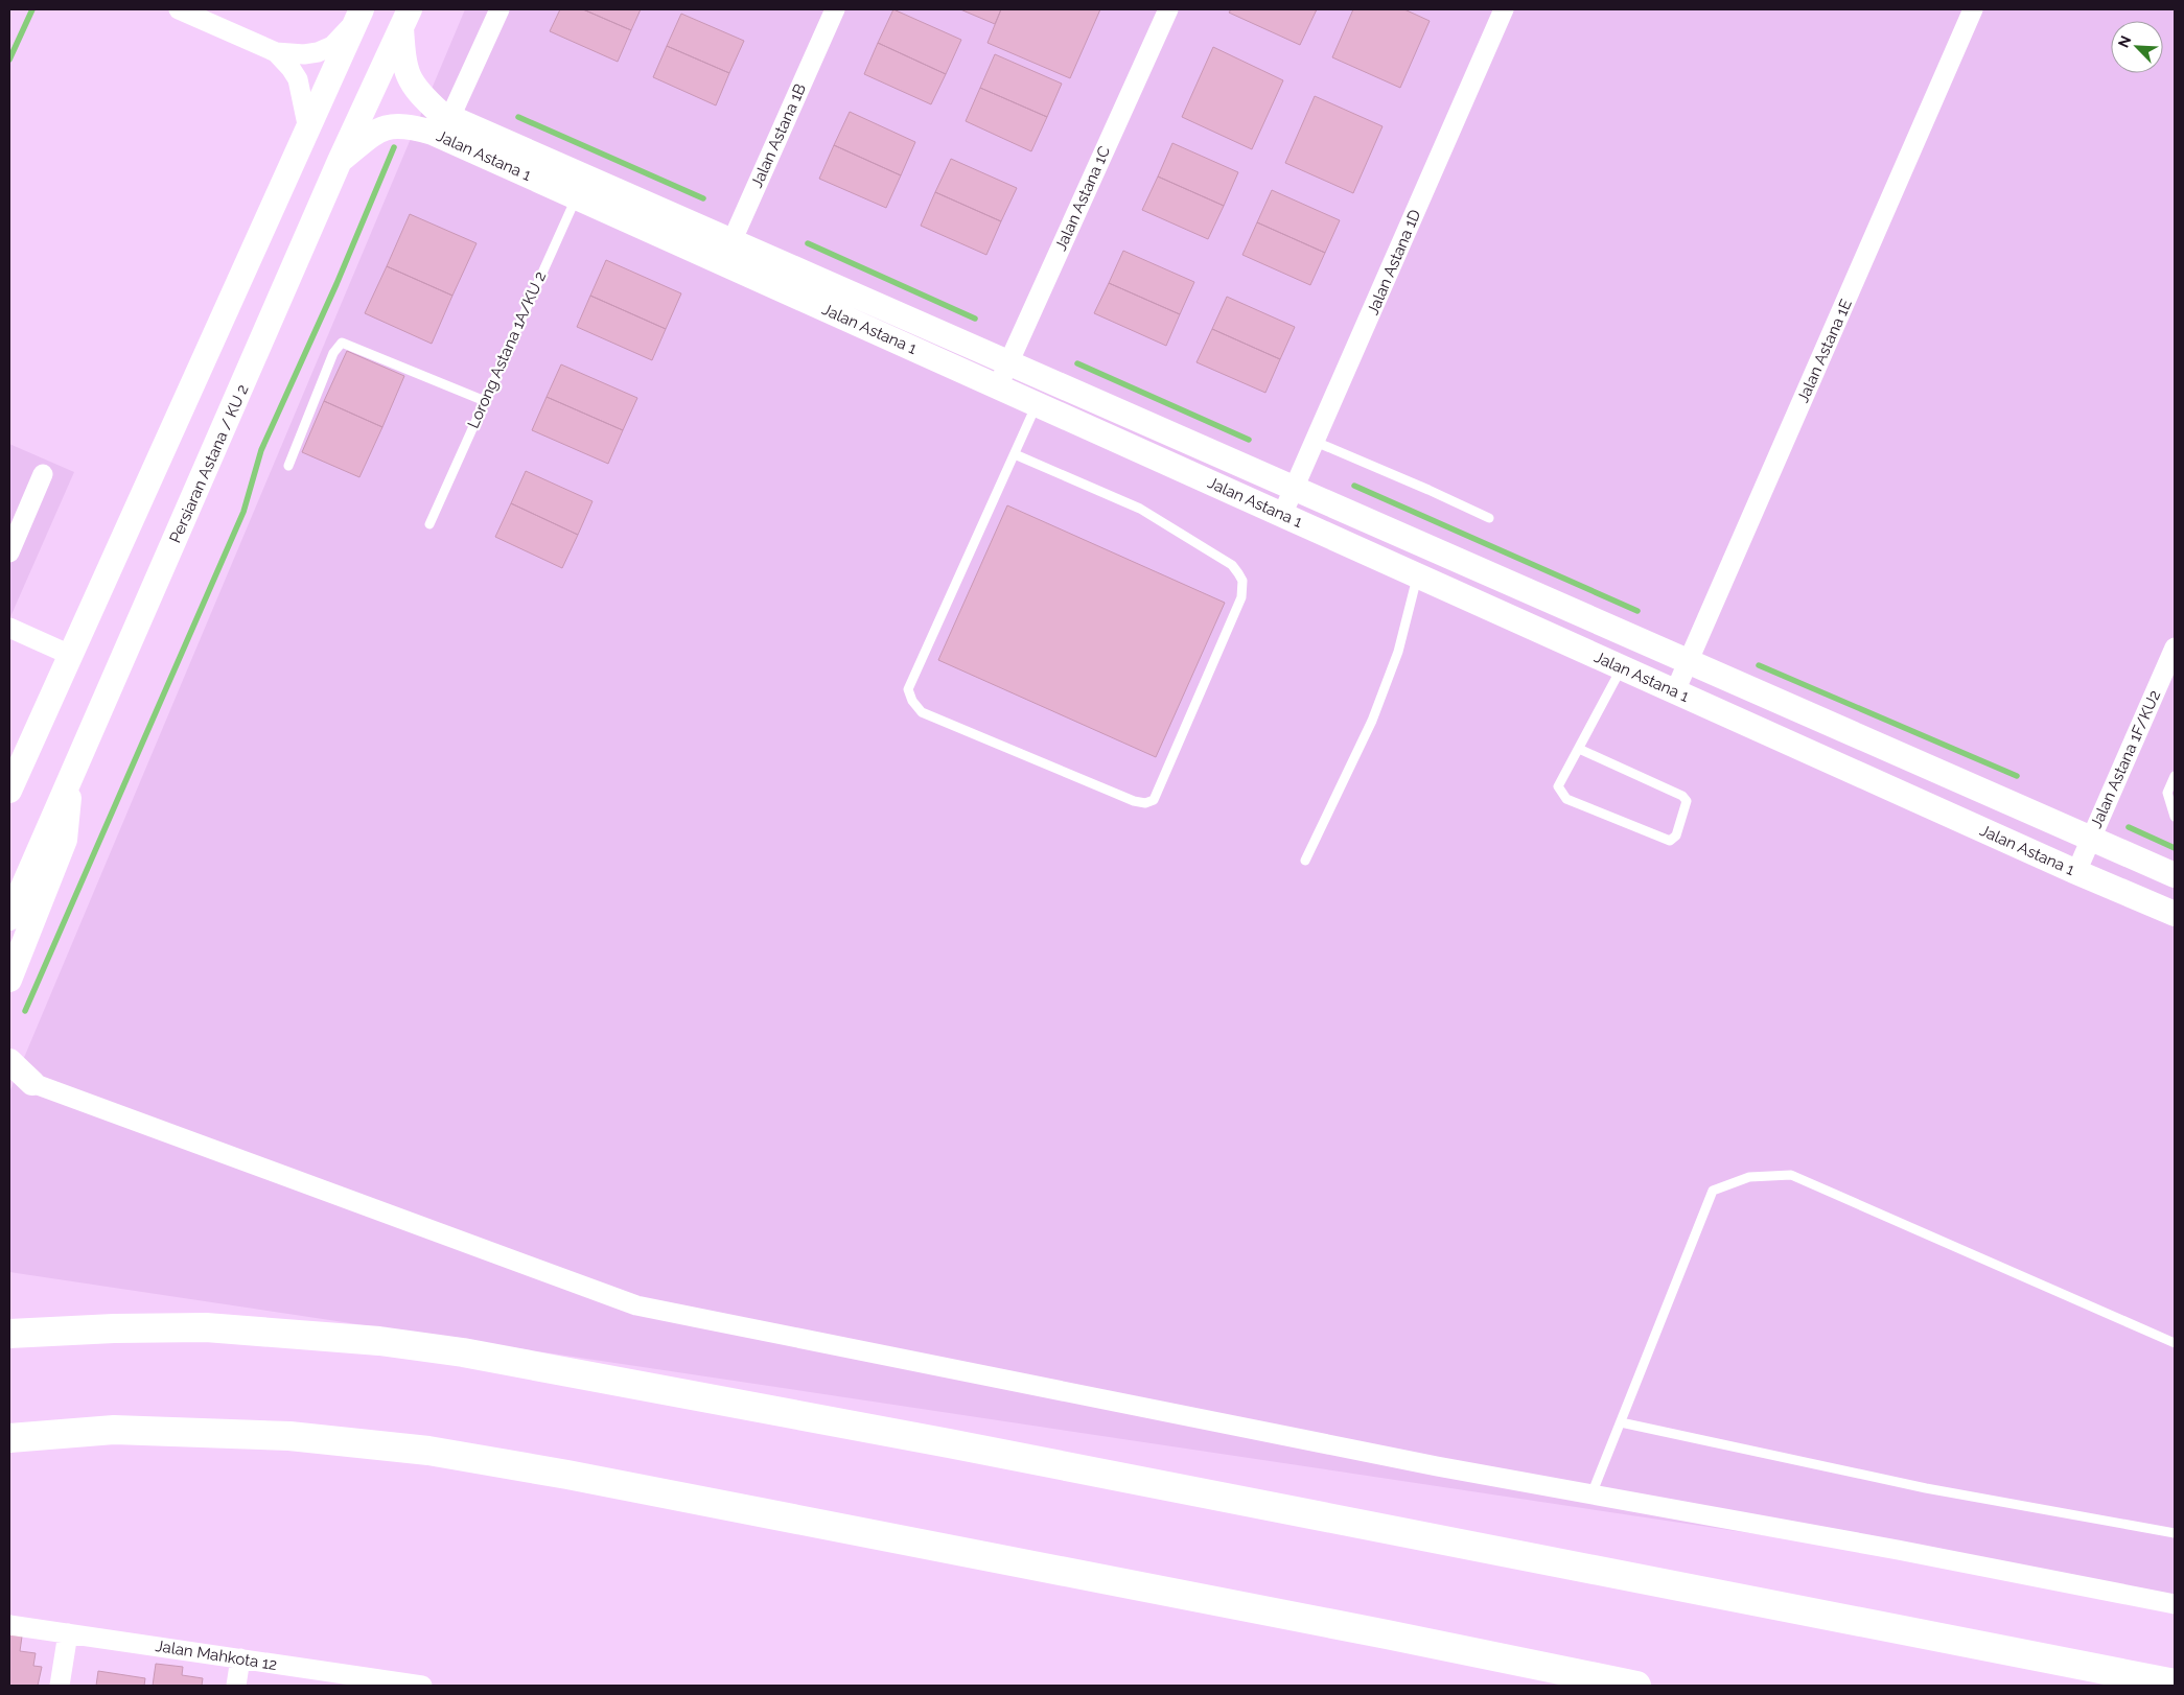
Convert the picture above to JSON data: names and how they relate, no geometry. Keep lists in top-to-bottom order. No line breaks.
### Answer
{"streets":{"street":["Jalan Astana 1B","Jalan Astana 1","Jalan Astana 1C","Jalan Astana 1D","Jalan Astana 1E","Persiaran Astana / KU 2","Jalan Astana 1F/KU2","Jalan Mahkota 12"],"lane":["Lorong Astana 1A/KU 2"]},"crossings":[["Jalan Astana 1B","Jalan Astana 1"],["Jalan Astana 1","Jalan Astana 1C"],["Jalan Astana 1","Jalan Astana 1D"],["Jalan Astana 1","Lorong Astana 1A/KU 2"],["Jalan Astana 1","Jalan Astana 1E"],["Jalan Astana 1","Persiaran Astana / KU 2"],["Jalan Astana 1","Jalan Astana 1F/KU2"]],"north":"top left"}
